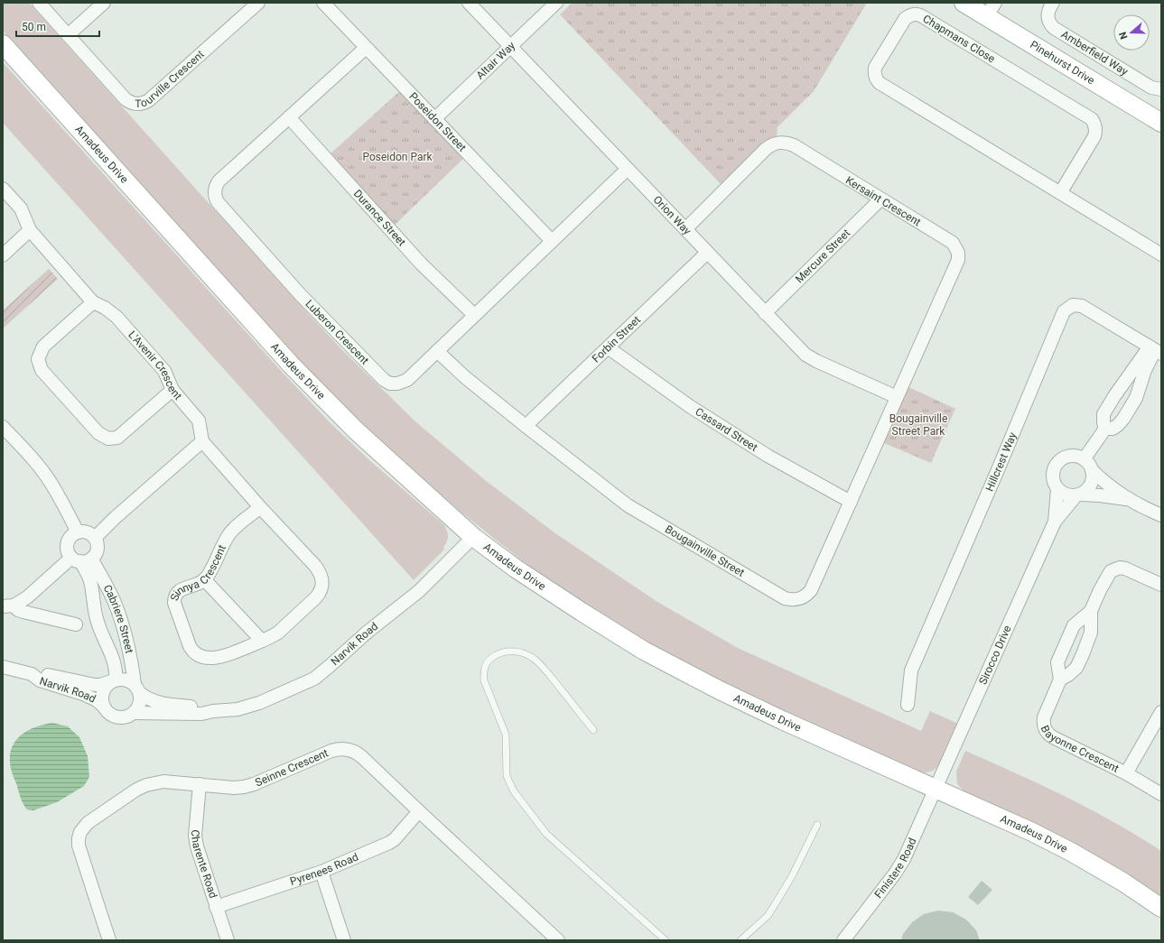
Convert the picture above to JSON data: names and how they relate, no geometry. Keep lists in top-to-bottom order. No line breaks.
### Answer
{"streets":{"street":["Chapmans Close","Amberfield Way","Altair Way","Pinehurst Drive","Tourville Crescent","Poseidon Street","Amadeus Drive","Kersaint Crescent","Orion Way","Durance Street","Mercure Street","Luberon Crescent","Forbin Street","L'Avenir Crescent","Cassard Street","Hillcrest Way","Bougainville Street","Sinnya Crescent","Cabriere Street","Narvik Road","Sirocco Drive","Bayonne Crescent","Seinne Crescent","Charente Road","Finistere Road","Pyrenees Road"]},"crossings":[["Altair Way","Poseidon Street"],["Altair Way","Orion Way"],["Poseidon Street","Luberon Crescent"],["Amadeus Drive","Narvik Road"],["Amadeus Drive","Sirocco Drive"],["Amadeus Drive","Finistere Road"],["Kersaint Crescent","Orion Way"],["Kersaint Crescent","Mercure Street"],["Kersaint Crescent","Bougainville Street"],["Orion Way","Mercure Street"],["Orion Way","Luberon Crescent"],["Orion Way","Forbin Street"],["Orion Way","Bougainville Street"],["Durance Street","Luberon Crescent"],["Luberon Crescent","Bougainville Street"],["Forbin Street","Cassard Street"],["Forbin Street","Bougainville Street"],["L'Avenir Crescent","Sinnya Crescent"],["Cassard Street","Bougainville Street"],["Cabriere Street","Narvik Road"],["Sirocco Drive","Finistere Road"],["Seinne Crescent","Charente Road"],["Seinne Crescent","Pyrenees Road"],["Charente Road","Pyrenees Road"]],"parks":["Poseidon Park","Bougainville Street Park"],"scale_bar":"50 m","north":"left"}
